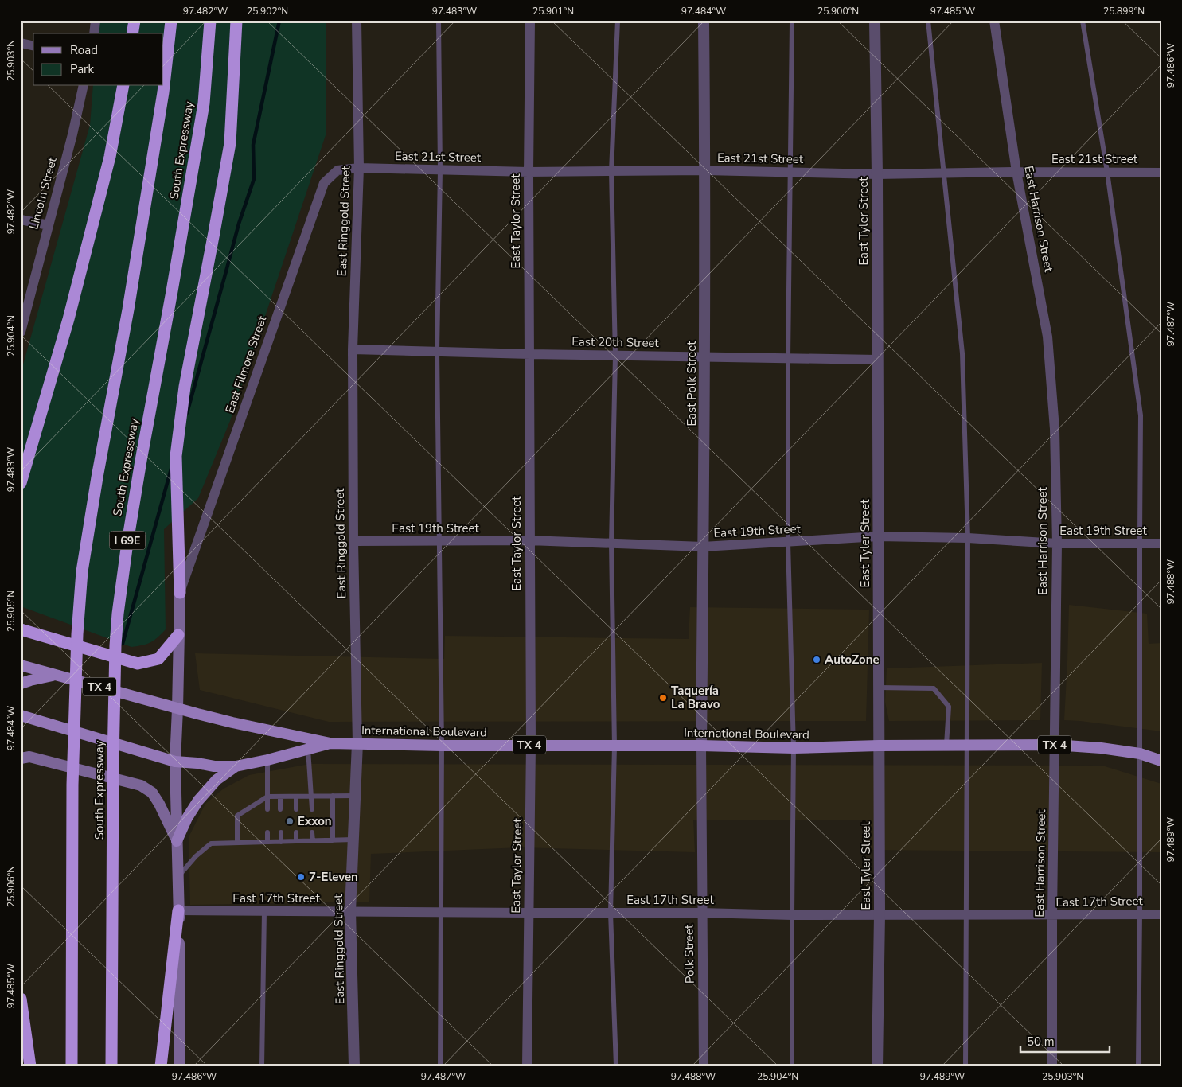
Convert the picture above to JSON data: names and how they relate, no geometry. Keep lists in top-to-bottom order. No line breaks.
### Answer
{"streets":{"highway":["South Expressway","I 69E"],"main road":["TX 4","International Boulevard"],"street":["East 21st Street","Lincoln Street","East Harrison Street","East Ringgold Street","East Taylor Street","East Tyler Street","East 20th Street","East Filmore Street","East Polk Street","East 19th Street","East 17th Street","Polk Street"]},"crossings":[["East 21st Street","East Harrison Street"],["East 21st Street","East Ringgold Street"],["East 21st Street","East Taylor Street"],["East 21st Street","East Tyler Street"],["East 21st Street","East Filmore Street"],["East 21st Street","East Polk Street"],["East Harrison Street","East 19th Street"],["East Harrison Street","International Boulevard"],["East Harrison Street","East 17th Street"],["East Ringgold Street","East 20th Street"],["East Ringgold Street","East Filmore Street"],["East Ringgold Street","East 19th Street"],["East Ringgold Street","International Boulevard"],["East Ringgold Street","East 17th Street"],["East Taylor Street","East 20th Street"],["East Taylor Street","East 19th Street"],["East Taylor Street","International Boulevard"],["East Taylor Street","East 17th Street"],["East Tyler Street","East 20th Street"],["East Tyler Street","East 19th Street"],["East Tyler Street","International Boulevard"],["East Tyler Street","East 17th Street"],["East 20th Street","East Polk Street"],["East Polk Street","East 19th Street"],["East Polk Street","International Boulevard"],["East Polk Street","Polk Street"],["International Boulevard","Polk Street"],["East 17th Street","Polk Street"]],"places":["AutoZone","Taquería La Bravo","Exxon","7-Eleven"],"legend":["Road","Park"],"scale_bar":"50 m","coordinates":["97.482°W","25.902°N","97.483°W","25.901°N","97.484°W","25.900°N","97.485°W","25.899°N","25.903°N","97.486°W","97.487°W","25.904°N","97.488°W","25.905°N","97.489°W","25.906°N"]}
